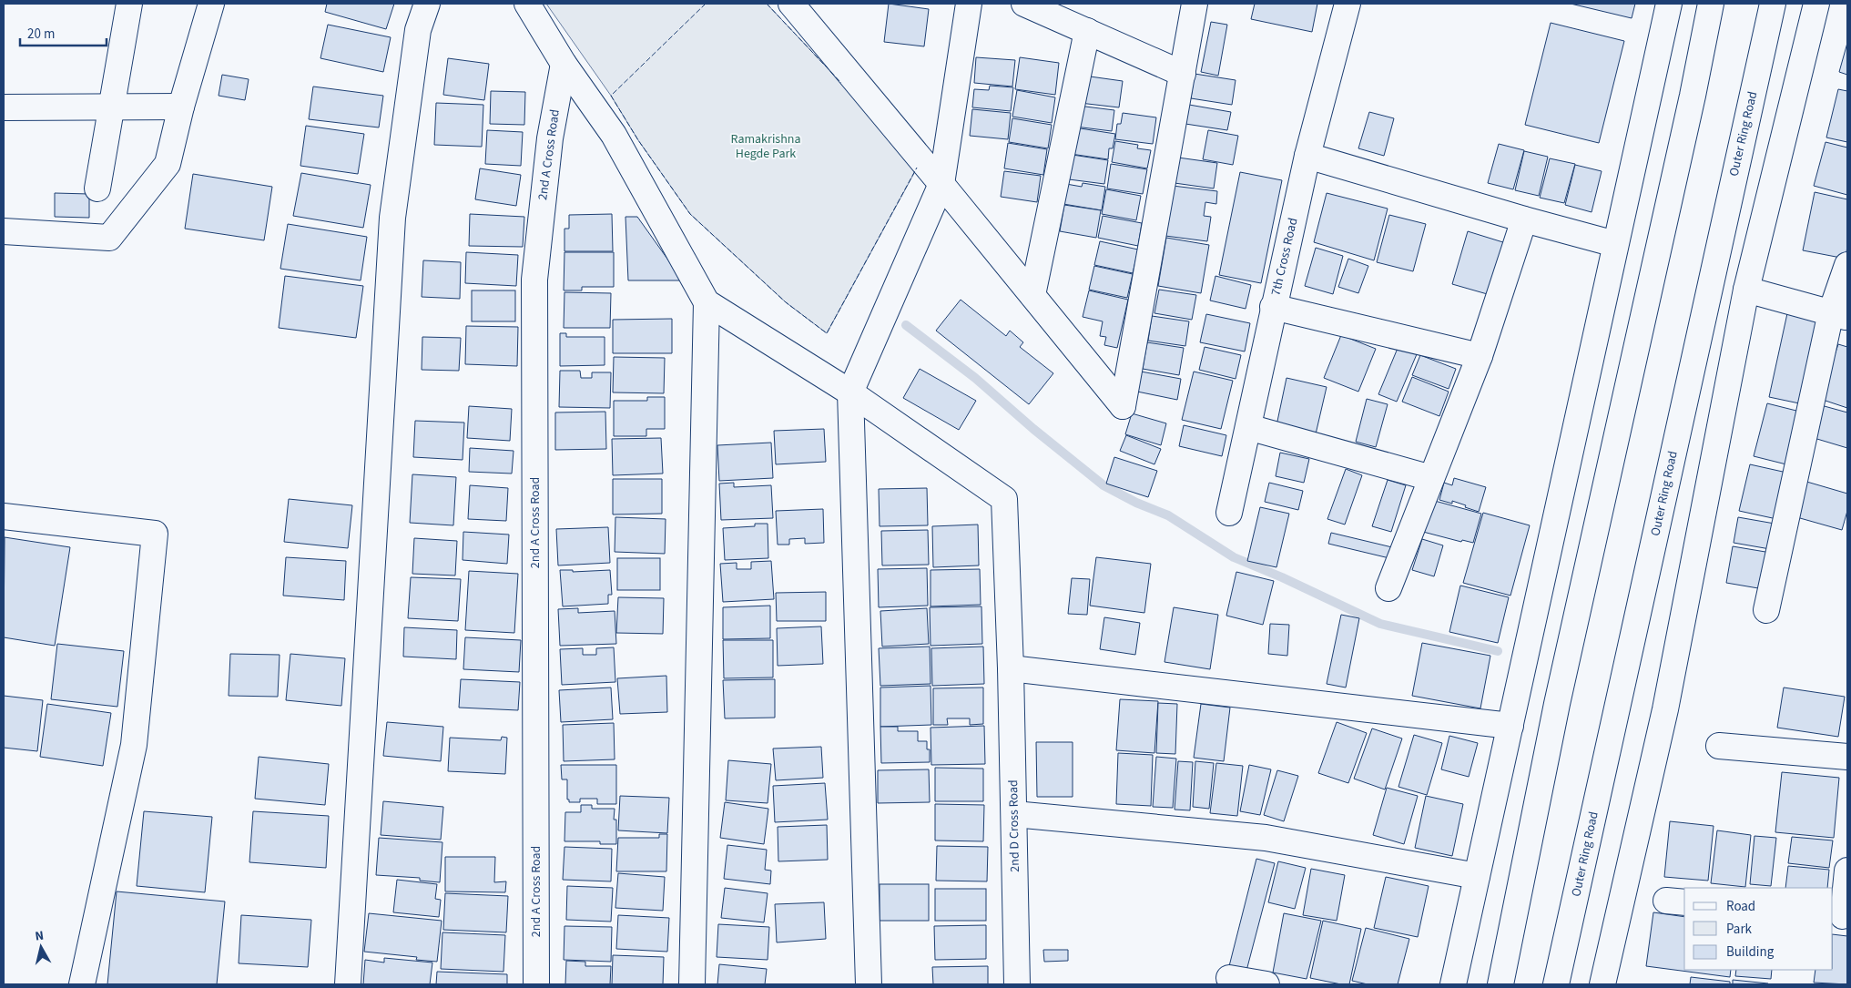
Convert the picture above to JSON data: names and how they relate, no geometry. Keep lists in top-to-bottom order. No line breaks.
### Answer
{"streets":{"main road":["Outer Ring Road","2nd A Cross Road","7th Cross Road","2nd D Cross Road"]},"parks":["Ramakrishna Hegde Park"],"legend":["Road","Park","Building"],"scale_bar":"20 m","north":"top"}
